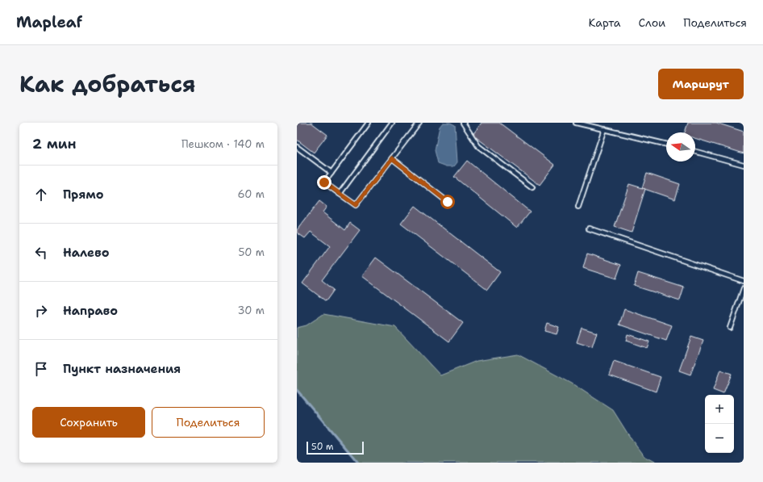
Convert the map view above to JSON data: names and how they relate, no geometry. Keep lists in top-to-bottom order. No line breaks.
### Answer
{"scale_bar":"50 m","north":"left","page":{"header":"Mapleaf","nav":["Карта","Слои","Поделиться"],"title":"Как добраться","buttons":["Маршрут",["Сохранить","Поделиться"]],"heading":["2 мин","Пешком · 140 m"],"list":[["Прямо","60 m"],["Налево","50 m"],["Направо","30 m"],"Пункт назначения"],"map_buttons":["+","−"],"scale":"50 m"}}
